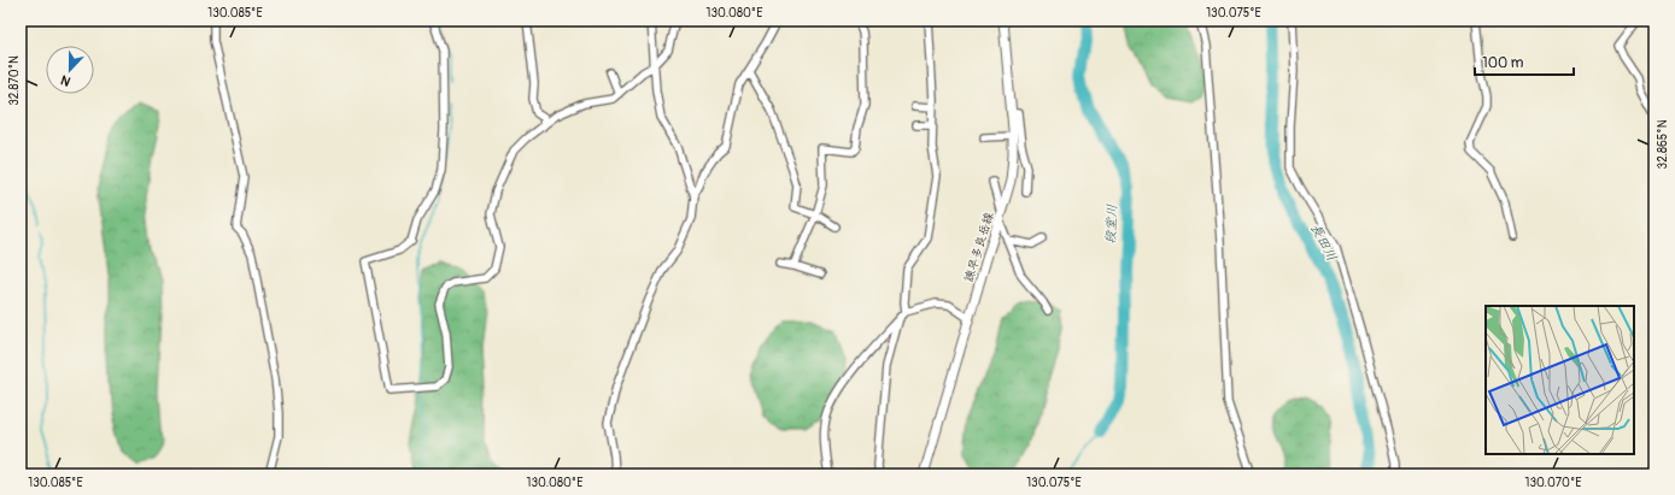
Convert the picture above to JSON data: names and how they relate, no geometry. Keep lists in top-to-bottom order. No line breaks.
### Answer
{"streets":{"main road":["諫早多良岳線"]},"water":["段堂川","長田川"],"scale_bar":"100 m","north":"bottom","coordinates":["130.085°E","130.080°E","130.075°E","32.870°N","32.865°N","130.070°E"]}
